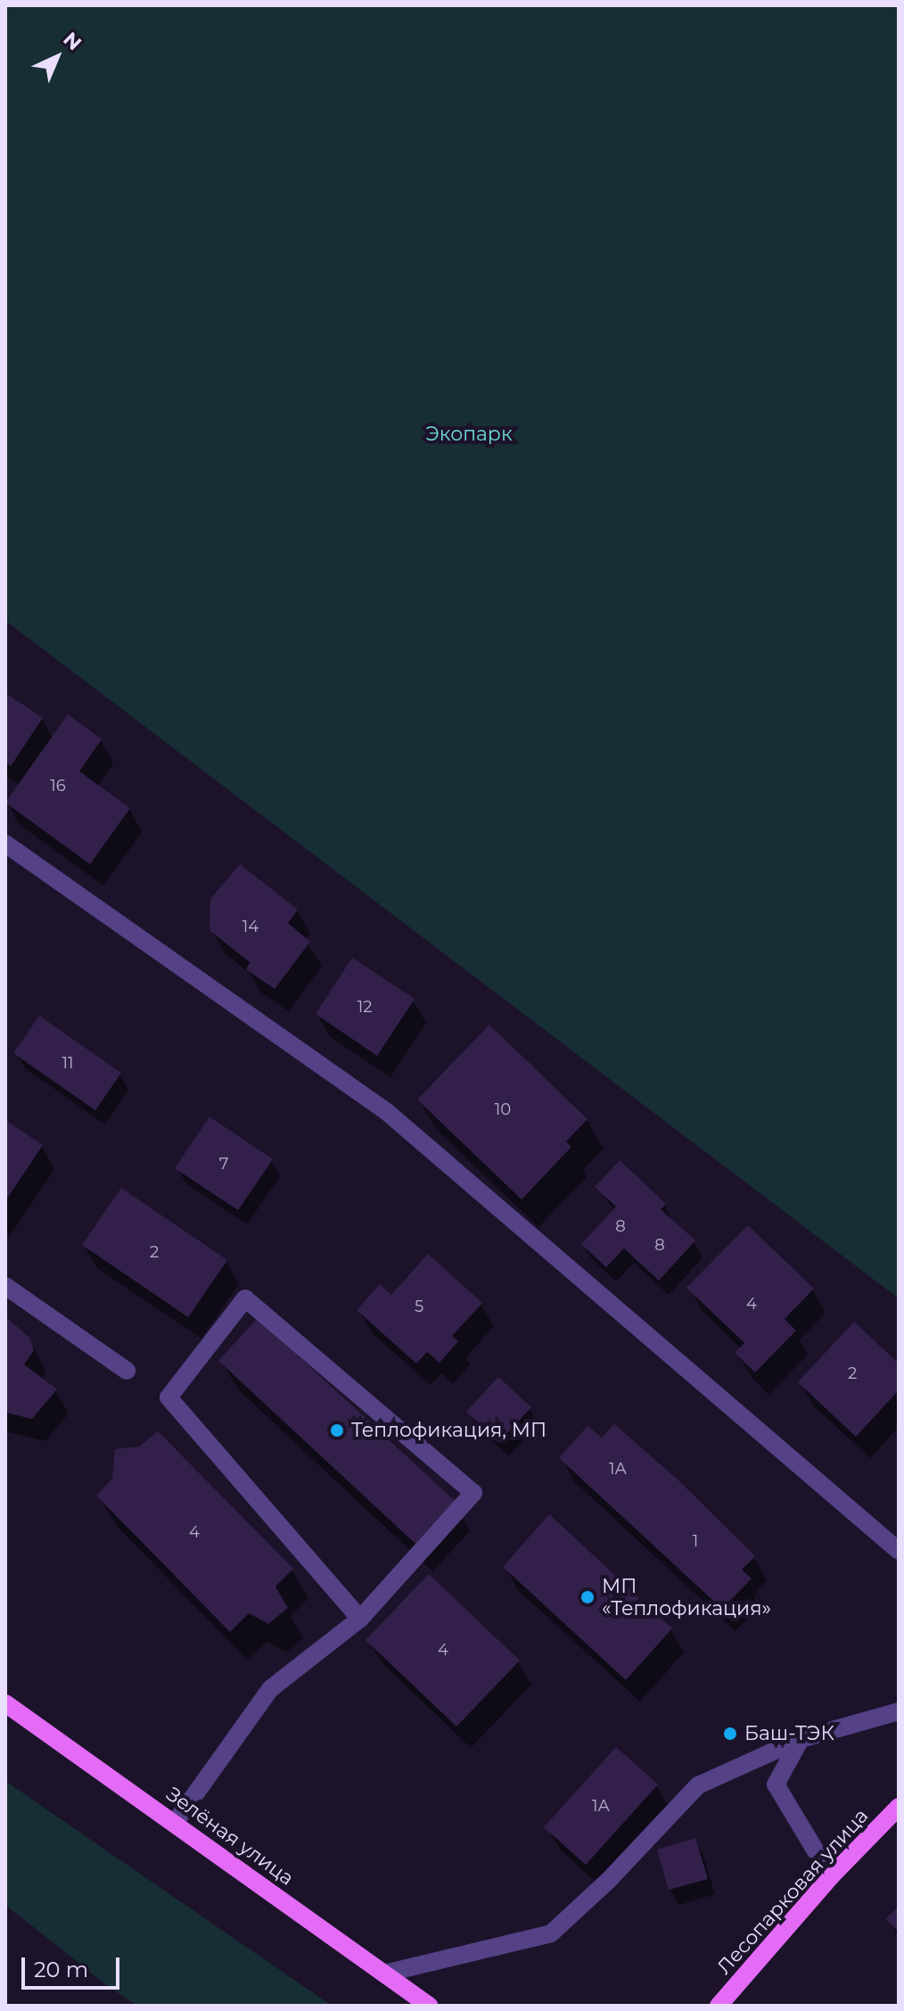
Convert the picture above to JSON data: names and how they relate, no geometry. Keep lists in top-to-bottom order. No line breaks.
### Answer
{"streets":{"main road":["Зелёная улица","Лесопарковая улица"]},"parks":["Экопарк"],"places":["Теплофикация, МП","МП «Теплофикация»","Баш-ТЭК"],"house_numbers":["16","14","12","11","10","7","8","8","2","4","5","2","1А","4","1","4","1А"],"scale_bar":"20 m","north":"top right"}
